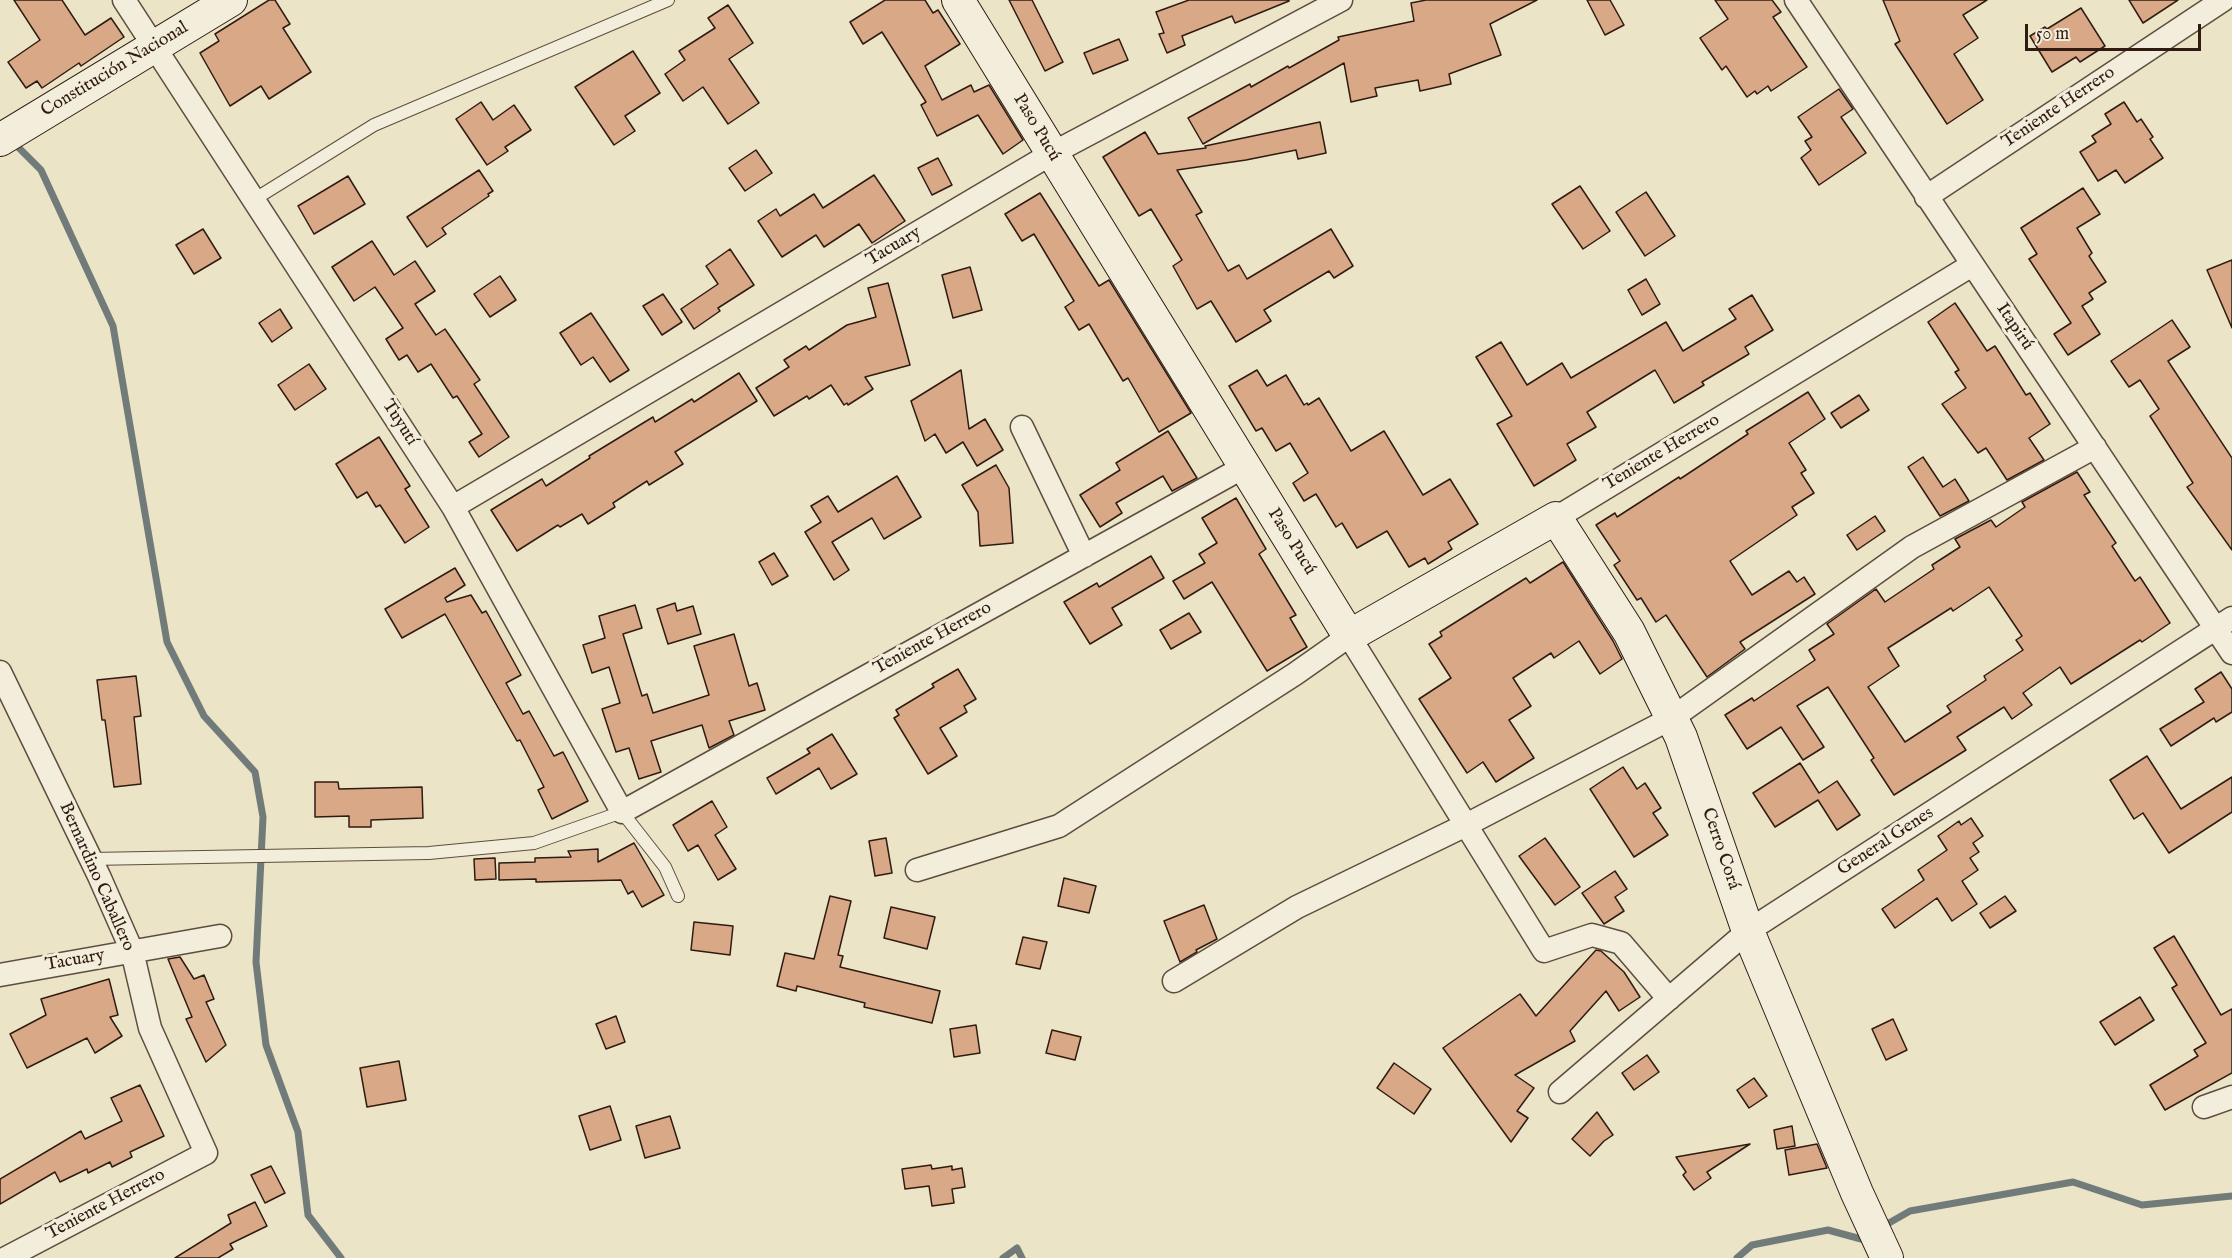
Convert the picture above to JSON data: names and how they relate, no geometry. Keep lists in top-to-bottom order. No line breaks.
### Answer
{"streets":{"main road":["Constitución Nacional","Teniente Herrero","Paso Pucú","Cerro Corá"],"street":["Tacuary","Itapirú","Tuyutí","General Genes","Bernardino Caballero"]},"crossings":[["Constitución Nacional","Tuyutí"],["Teniente Herrero","Paso Pucú"],["Teniente Herrero","Itapirú"],["Teniente Herrero","Tuyutí"],["Teniente Herrero","Cerro Corá"],["Teniente Herrero","Bernardino Caballero"],["Paso Pucú","Tacuary"],["Paso Pucú","General Genes"],["Tacuary","Tuyutí"],["Tacuary","Bernardino Caballero"],["Itapirú","General Genes"],["General Genes","Cerro Corá"]],"scale_bar":"50 m"}
